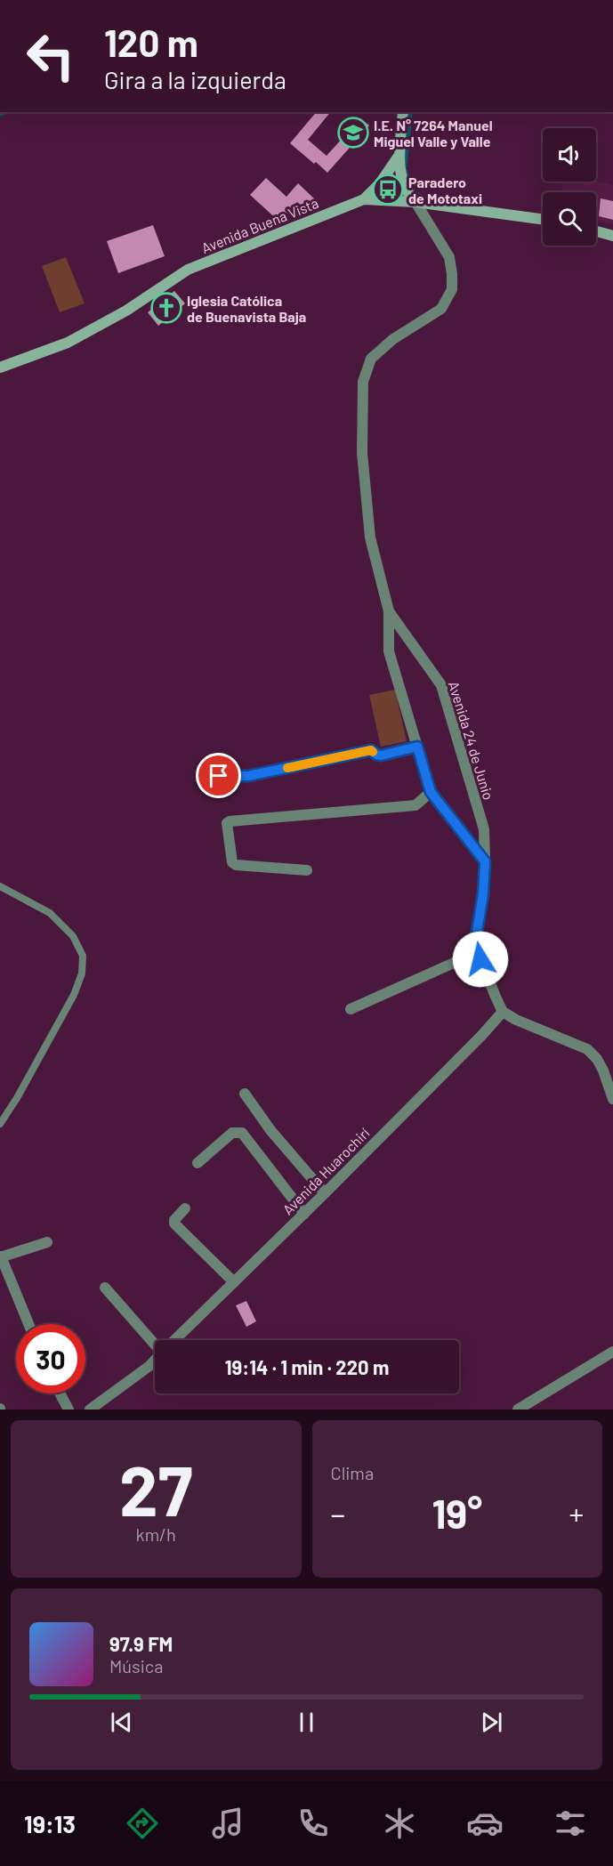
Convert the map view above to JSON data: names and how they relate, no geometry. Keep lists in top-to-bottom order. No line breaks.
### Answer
{"streets":{"street":["Avenida Buena Vista","Avenida 24 de Junio","Avenida Huarochirí"]},"crossings":[["Avenida Buena Vista","Avenida 24 de Junio"],["Avenida 24 de Junio","Avenida Huarochirí"]],"places":{"school or university":["I.E. N° 7264 Manuel Miguel Valle y Valle"],"bus stop":["Paradero de Mototaxi"],"church":["Iglesia Católica de Buenavista Baja"]},"page":{"turn":["120 m","Gira a la izquierda"],"limit":"30","trip":"19:14 · 1 min · 220 m","tile":[["27","km/h"],"Clima"],"heat":["−","19°","+"],"song":["97.9 FM","Música"],"tabs":"19:13"}}
